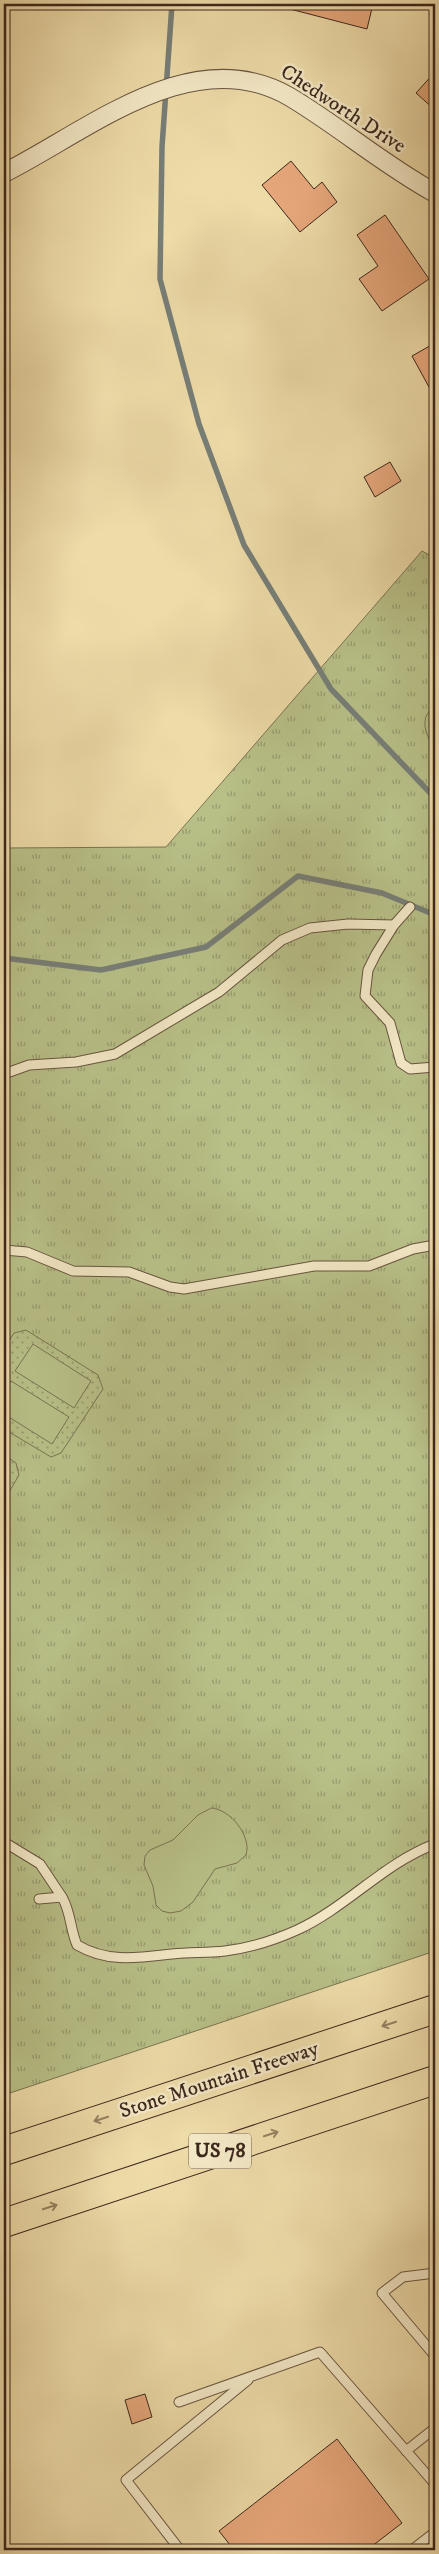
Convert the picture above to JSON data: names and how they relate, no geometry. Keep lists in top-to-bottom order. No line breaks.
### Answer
{"streets":{"highway":["Stone Mountain Freeway","US 78"],"street":["Chedworth Drive"]}}
